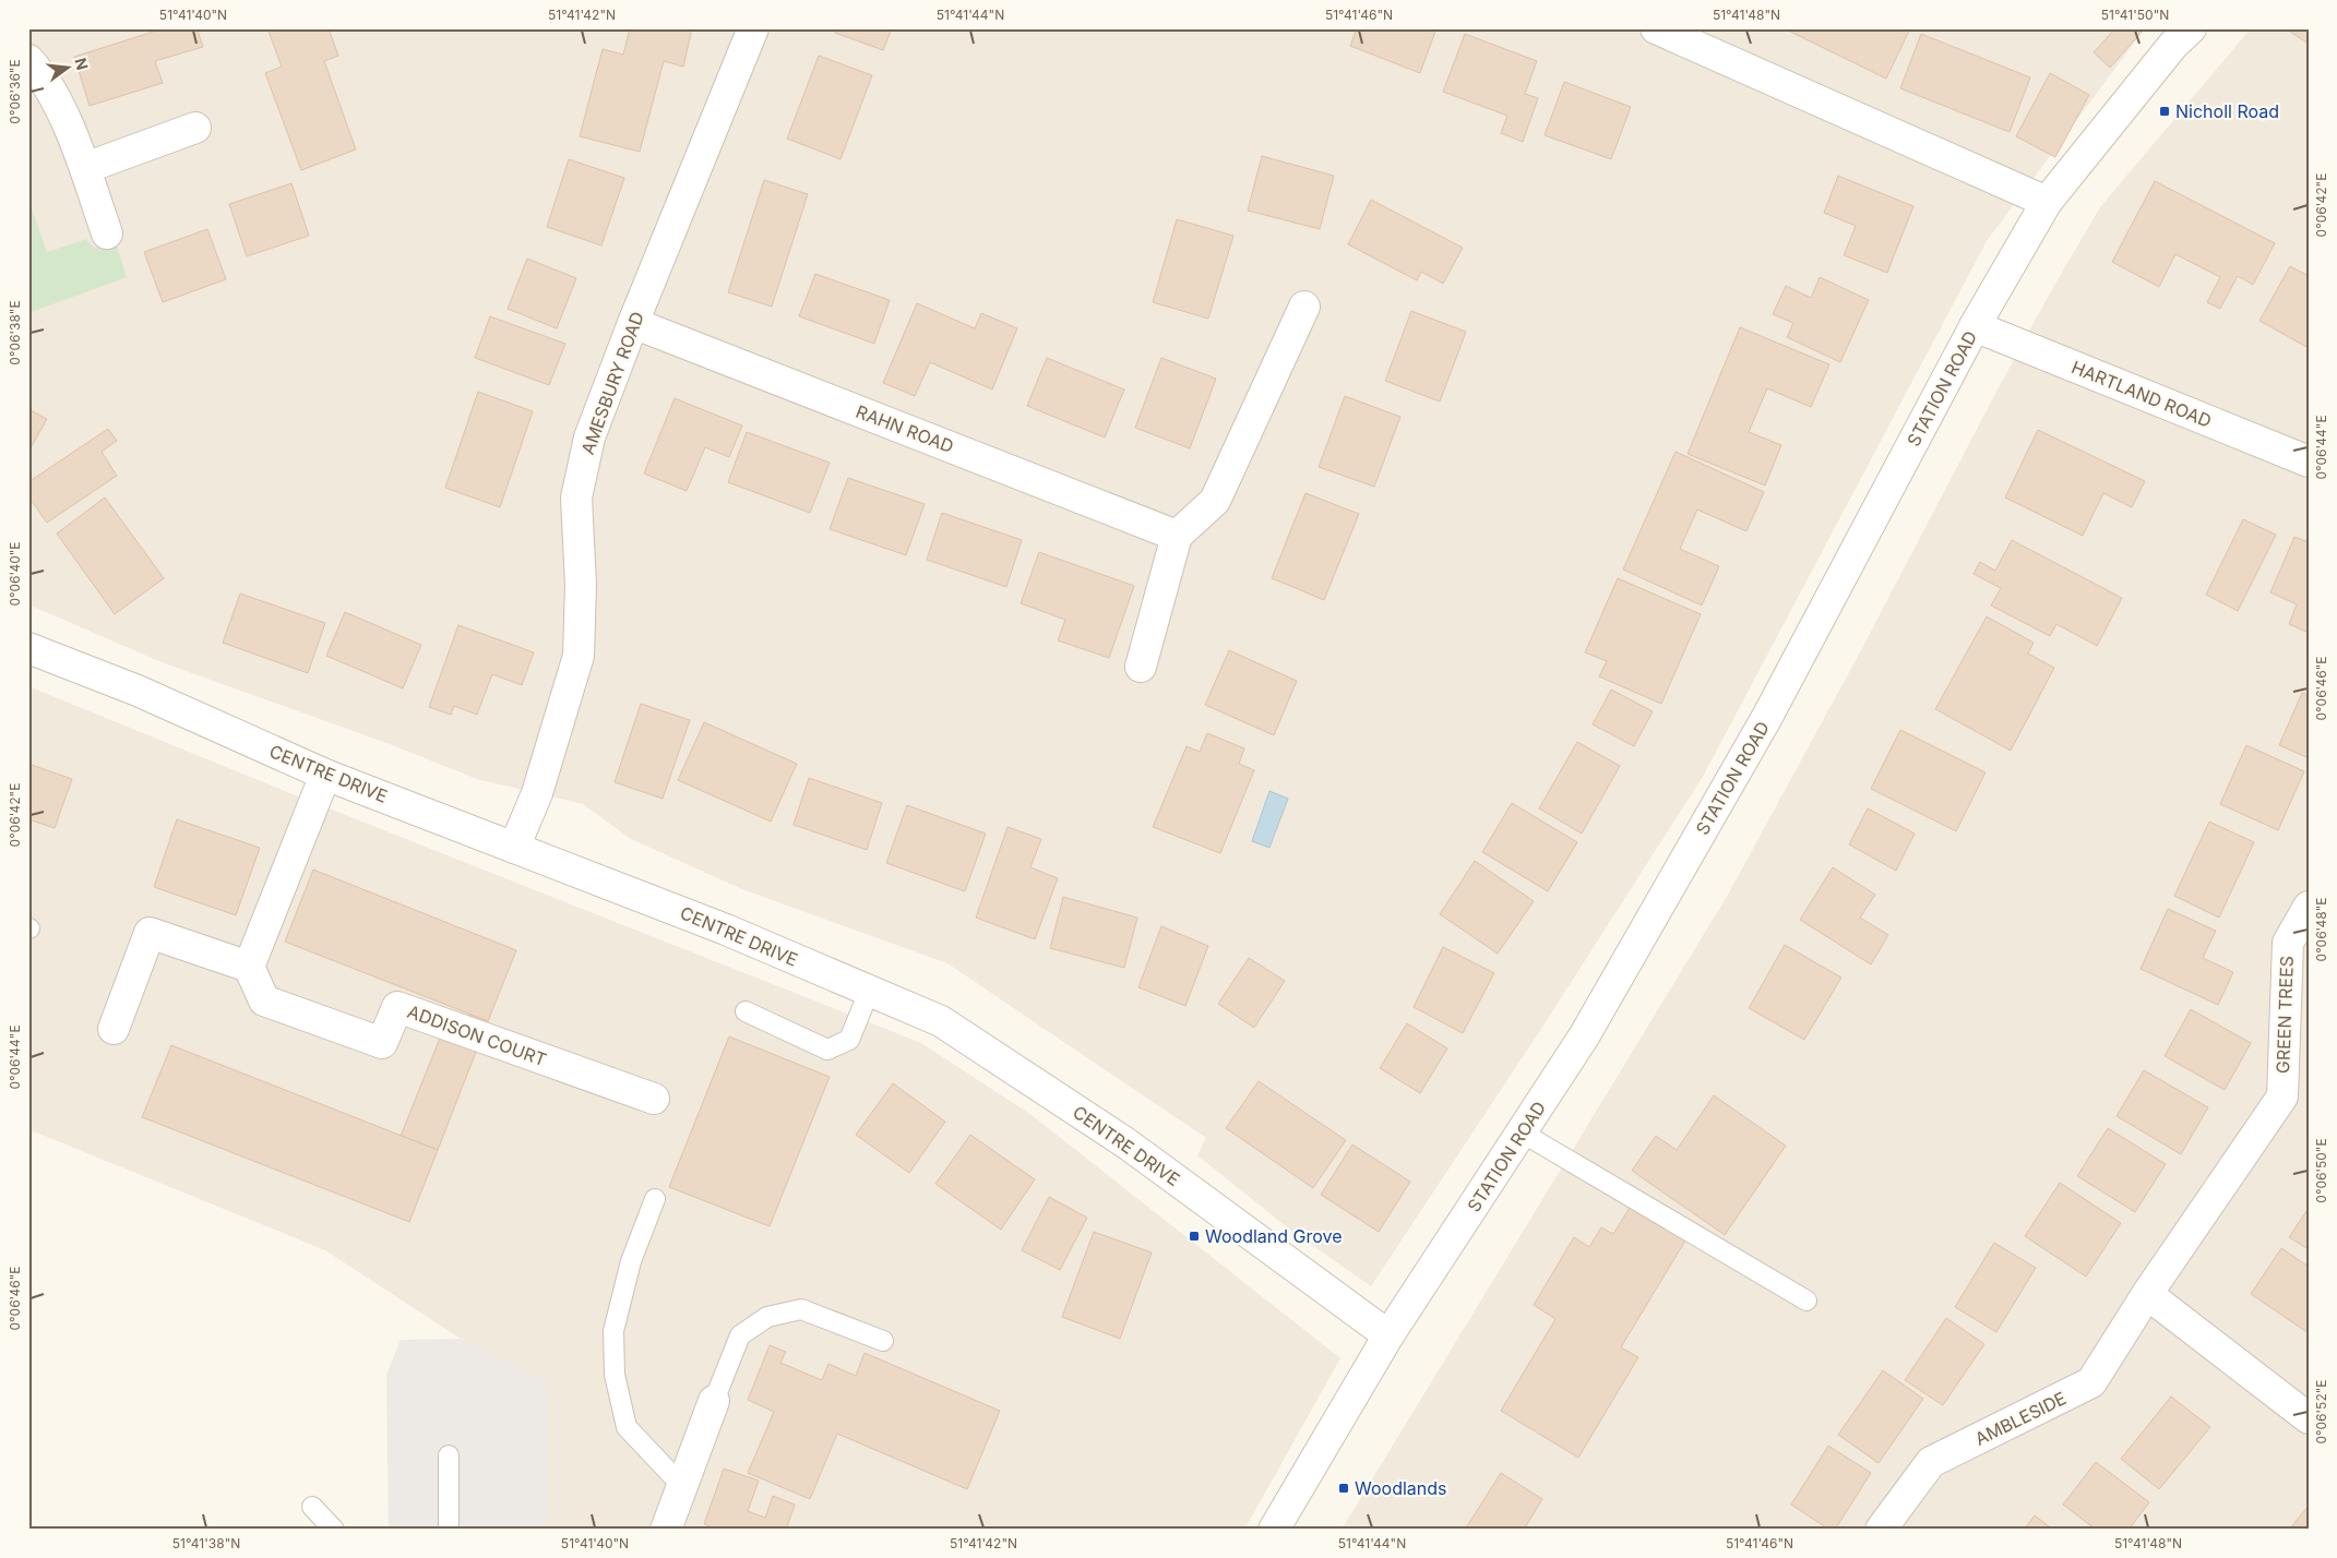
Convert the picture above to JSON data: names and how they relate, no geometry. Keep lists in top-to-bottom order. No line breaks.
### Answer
{"streets":{"street":["AMESBURY ROAD","STATION ROAD","HARTLAND ROAD","RAHN ROAD","CENTRE DRIVE","GREEN TREES","ADDISON COURT","AMBLESIDE"]},"crossings":[["AMESBURY ROAD","RAHN ROAD"],["AMESBURY ROAD","CENTRE DRIVE"],["STATION ROAD","HARTLAND ROAD"],["STATION ROAD","CENTRE DRIVE"],["GREEN TREES","AMBLESIDE"]],"places":{"transit":["Nicholl Road","Woodland Grove","Woodlands"]},"north":"right","coordinates":["51°41'40\"N","51°41'42\"N","51°41'44\"N","51°41'46\"N","51°41'48\"N","51°41'50\"N","0°06'36\"E","0°06'42\"E","0°06'38\"E","0°06'44\"E","0°06'40\"E","0°06'46\"E","0°06'48\"E","0°06'50\"E","0°06'52\"E","51°41'38\"N"]}
